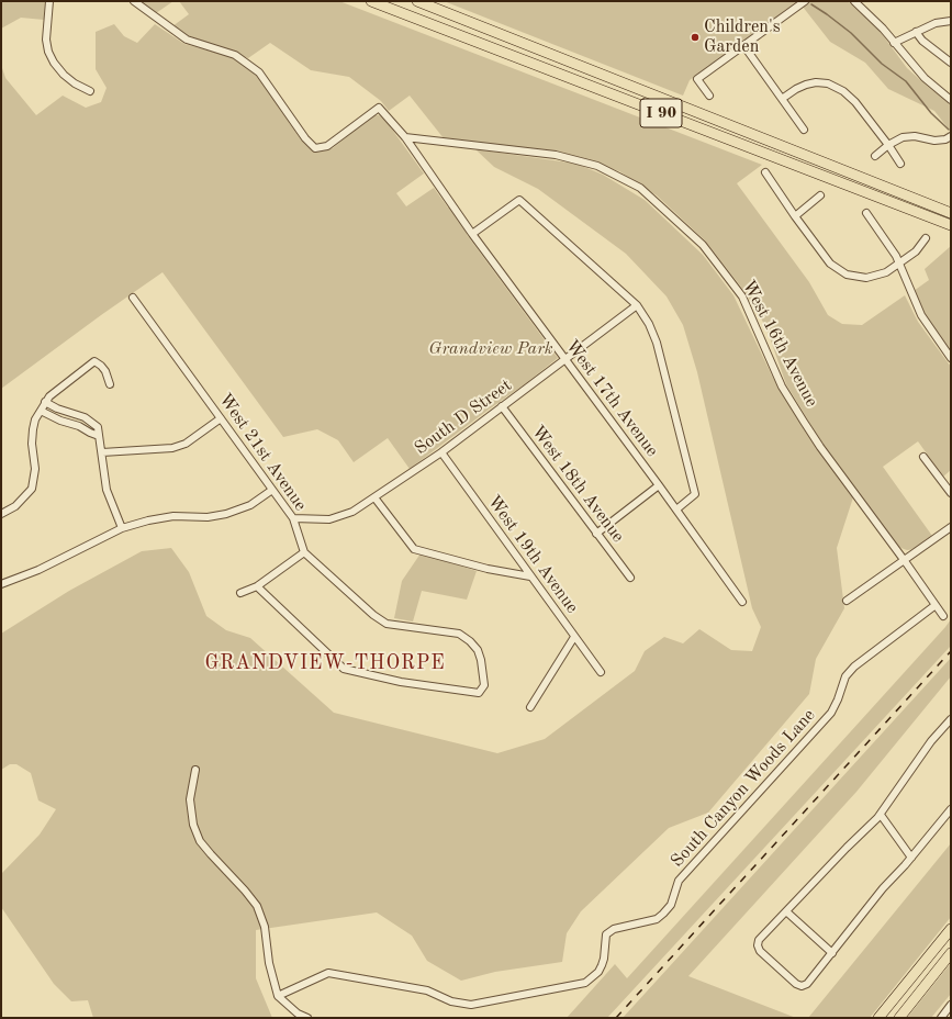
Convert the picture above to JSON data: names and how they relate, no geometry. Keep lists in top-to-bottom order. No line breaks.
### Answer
{"streets":{"highway":["I 90"],"street":["West 16th Avenue","West 17th Avenue","South D Street","West 21st Avenue","West 18th Avenue","West 19th Avenue","South Canyon Woods Lane"]},"crossings":[["West 16th Avenue","West 17th Avenue"],["West 16th Avenue","South Canyon Woods Lane"],["West 17th Avenue","South D Street"],["South D Street","West 21st Avenue"],["South D Street","West 18th Avenue"],["South D Street","West 19th Avenue"]],"districts":["GRANDVIEW-THORPE"],"parks":["Grandview Park"],"places":["Children's Garden"]}
